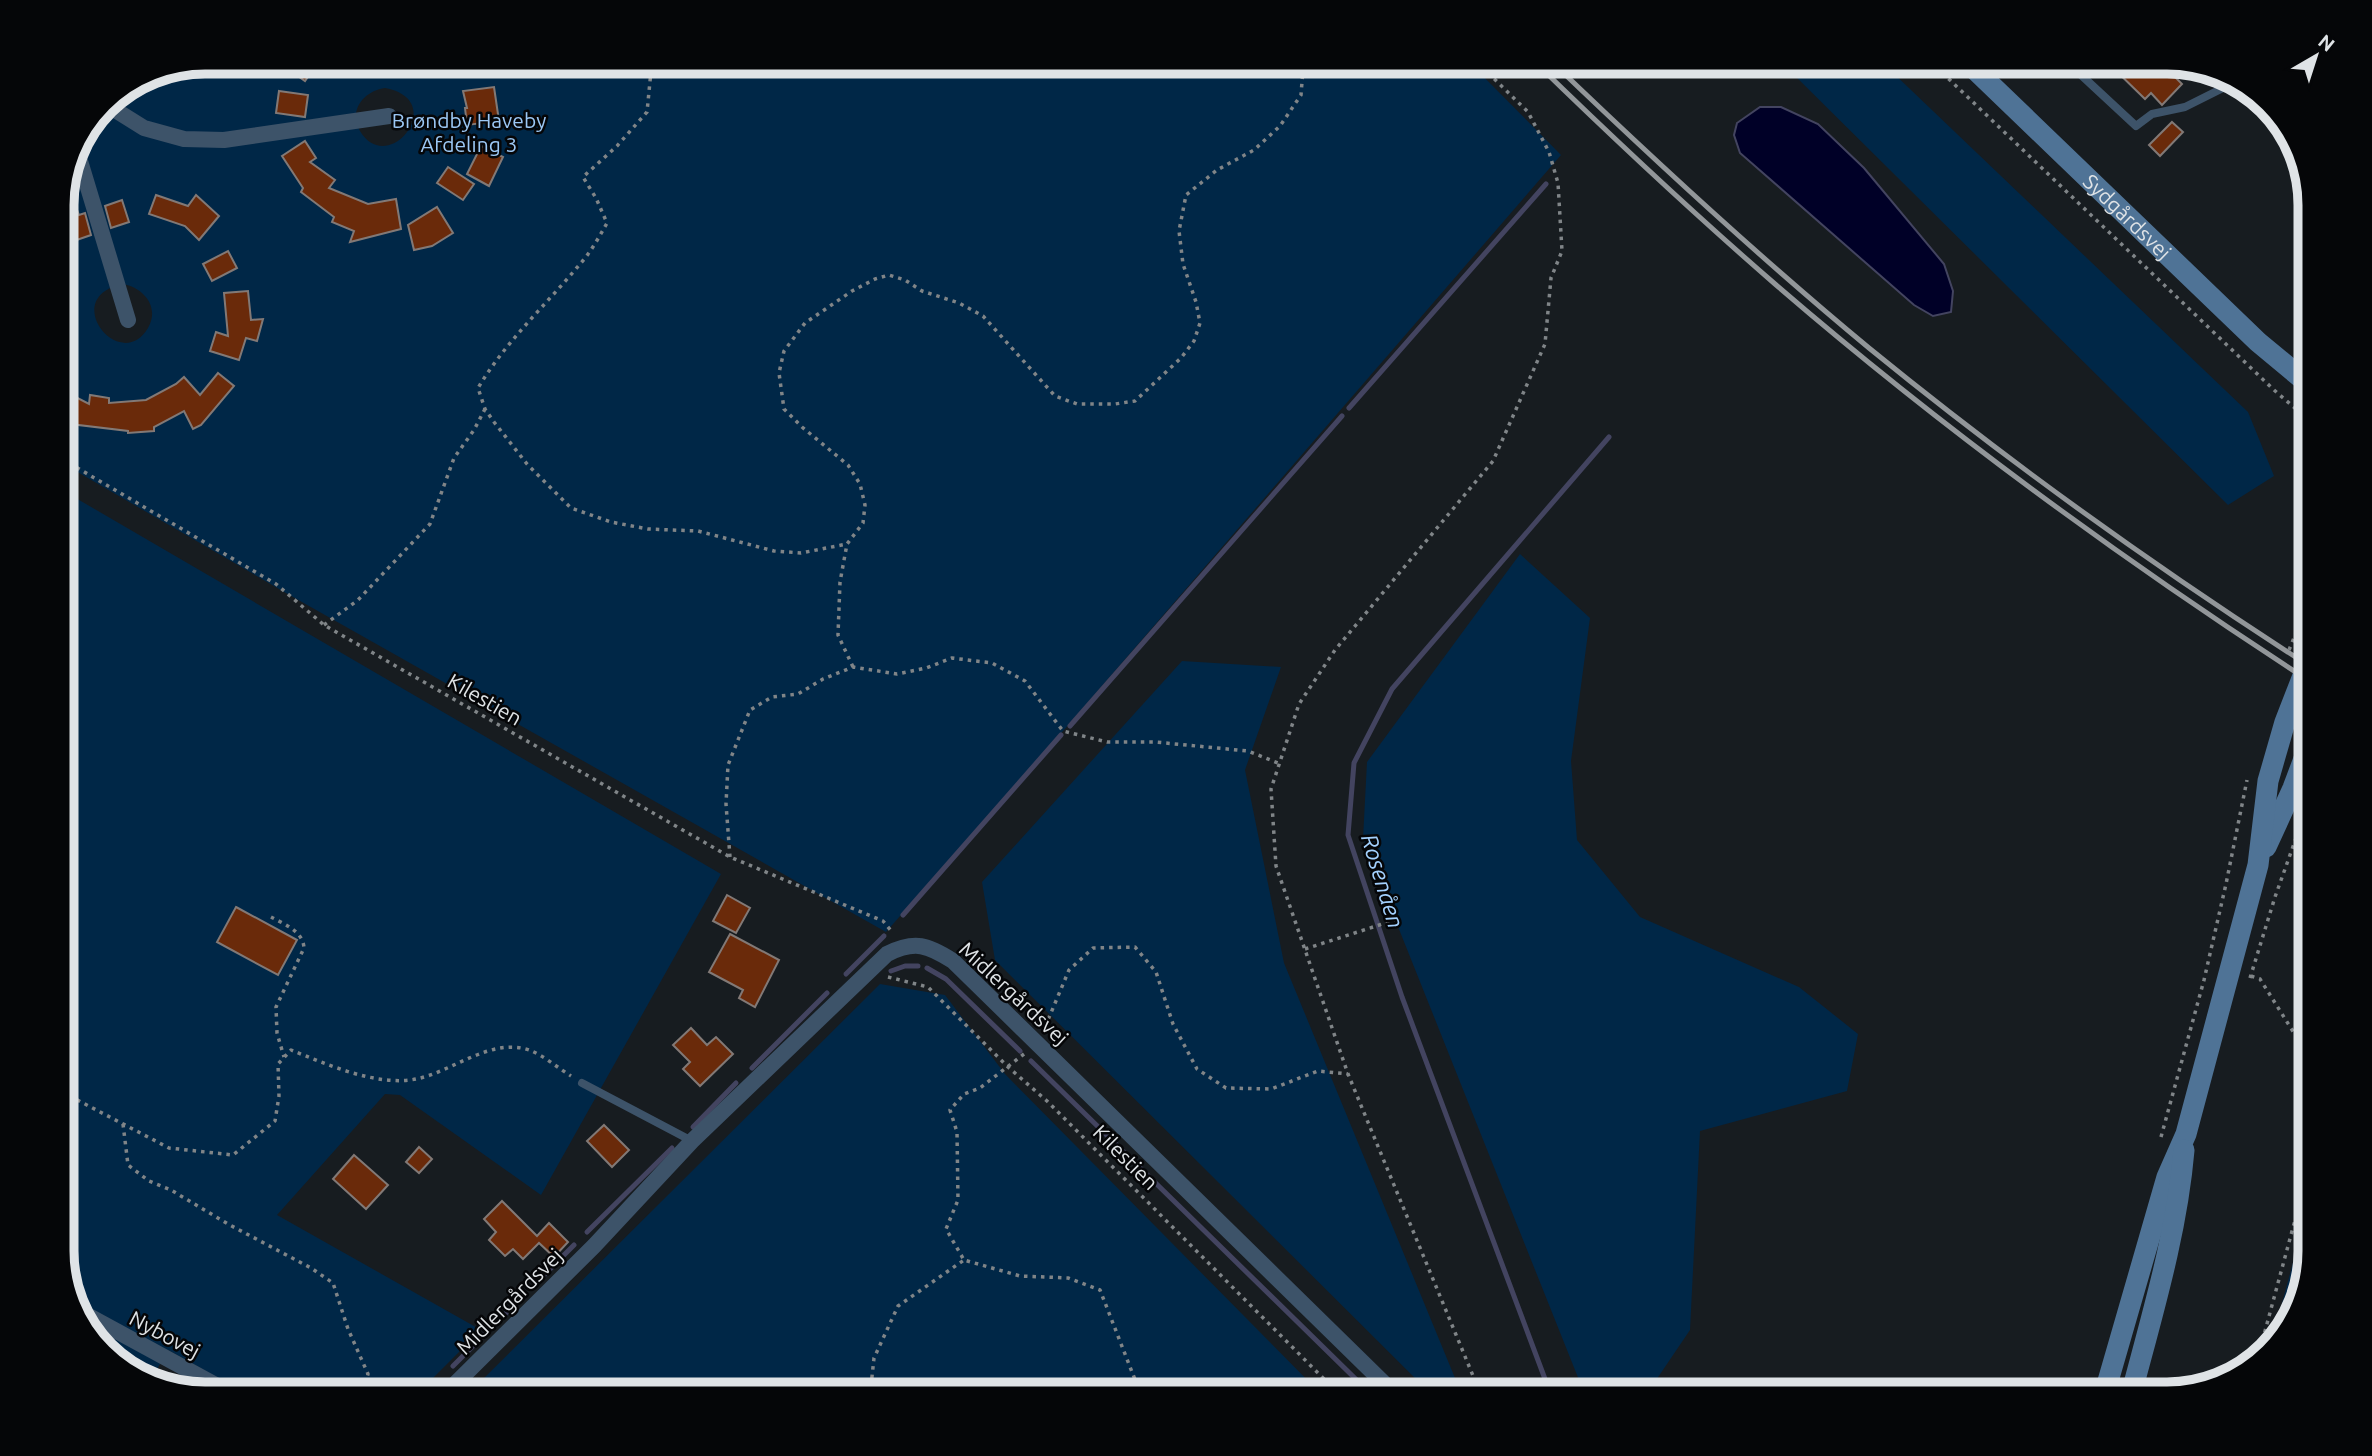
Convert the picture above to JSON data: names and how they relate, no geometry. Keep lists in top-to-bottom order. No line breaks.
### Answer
{"streets":{"street":["Sydgårdsvej","Midlergårdsvej","Nybovej"],"path":["Kilestien"]},"crossings":[["Kilestien","Midlergårdsvej"]],"water":["Rosenåen"],"parks":["Brøndby Haveby Afdeling 3"],"north":"top right"}
